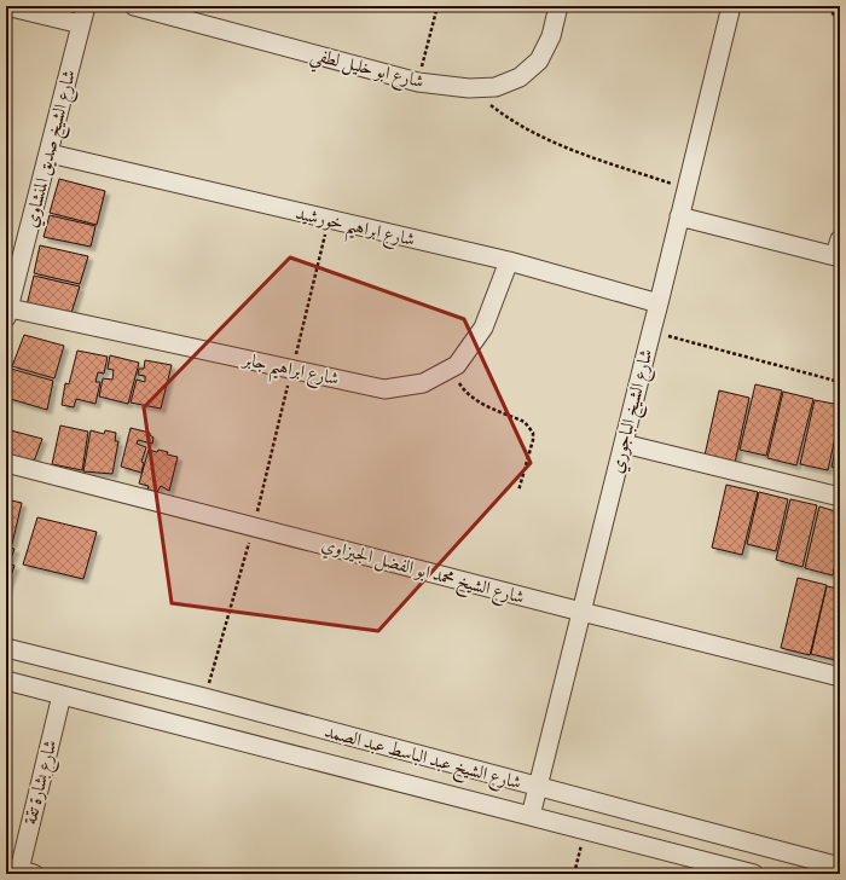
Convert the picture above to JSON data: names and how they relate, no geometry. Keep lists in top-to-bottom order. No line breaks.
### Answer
{"streets":{"street":["شارع ابو خليل لطفي","شارع الشيخ صديق المنشاوي","شارع ابراهيم خورشيد","شارع ابراهيم جابر","شارع الشيخ الباجوري","شارع الشيخ محمد ابو الفضل الجيزاوي","شارع الشيخ عبد الباسط عبد الصمد","شارع بشارة تقة"]},"crossings":[["شارع الشيخ صديق المنشاوي","شارع ابراهيم خورشيد"],["شارع الشيخ صديق المنشاوي","شارع ابراهيم جابر"],["شارع ابراهيم خورشيد","شارع ابراهيم جابر"],["شارع ابراهيم خورشيد","شارع الشيخ الباجوري"],["شارع الشيخ الباجوري","شارع الشيخ محمد ابو الفضل الجيزاوي"],["شارع الشيخ الباجوري","شارع الشيخ عبد الباسط عبد الصمد"],["شارع الشيخ عبد الباسط عبد الصمد","شارع بشارة تقة"]]}
